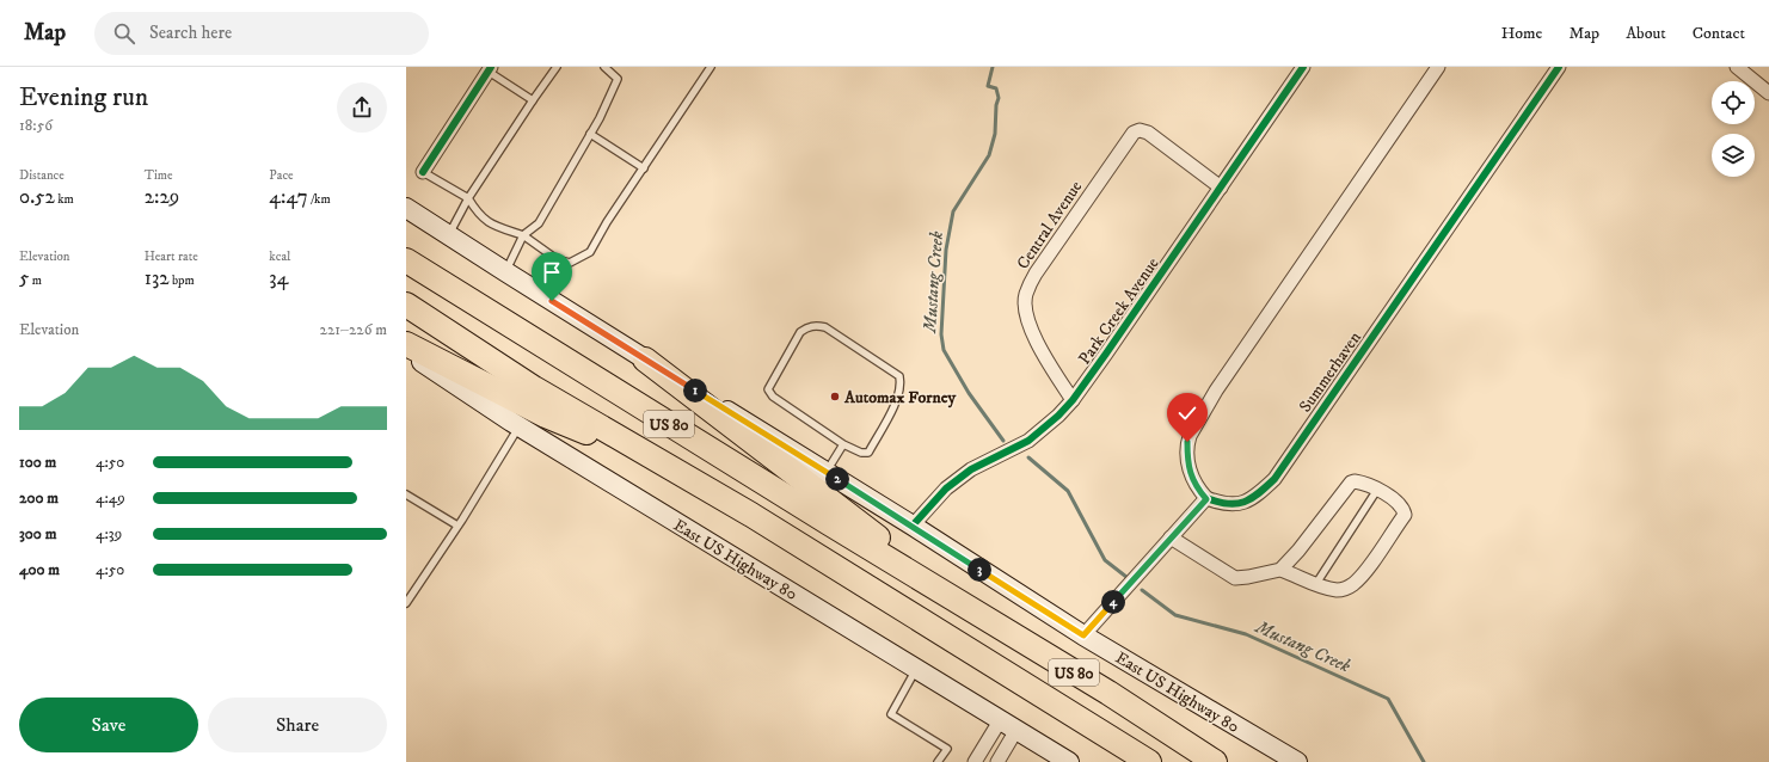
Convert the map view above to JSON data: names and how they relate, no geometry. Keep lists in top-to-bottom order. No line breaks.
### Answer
{"streets":{"highway":["US 80"],"main road":["East US Highway 80"],"street":["Central Avenue","Park Creek Avenue","Summerhaven"]},"crossings":[["Central Avenue","Park Creek Avenue"],["Park Creek Avenue","East US Highway 80"]],"water":["Mustang Creek"],"places":["Automax Forney"],"page":{"header":"Map","search":"Search here","nav":["Home","Map","About","Contact"],"heading":["Evening run","18:56"],"stats":[["Distance","0.52 km"],["Time","2:29"],["Pace","4:47 /km"],["Elevation","5 m"],["Heart rate","132 bpm"],["kcal","34"]],"chart":["Elevation","221–226 m"],"pins":["1","2","3","4"],"list":[{"name":"100 m","note":"4:50"},{"name":"200 m","note":"4:49"},{"name":"300 m","note":"4:39"},{"name":"400 m","note":"4:50"}],"buttons":["Save","Share"]}}
